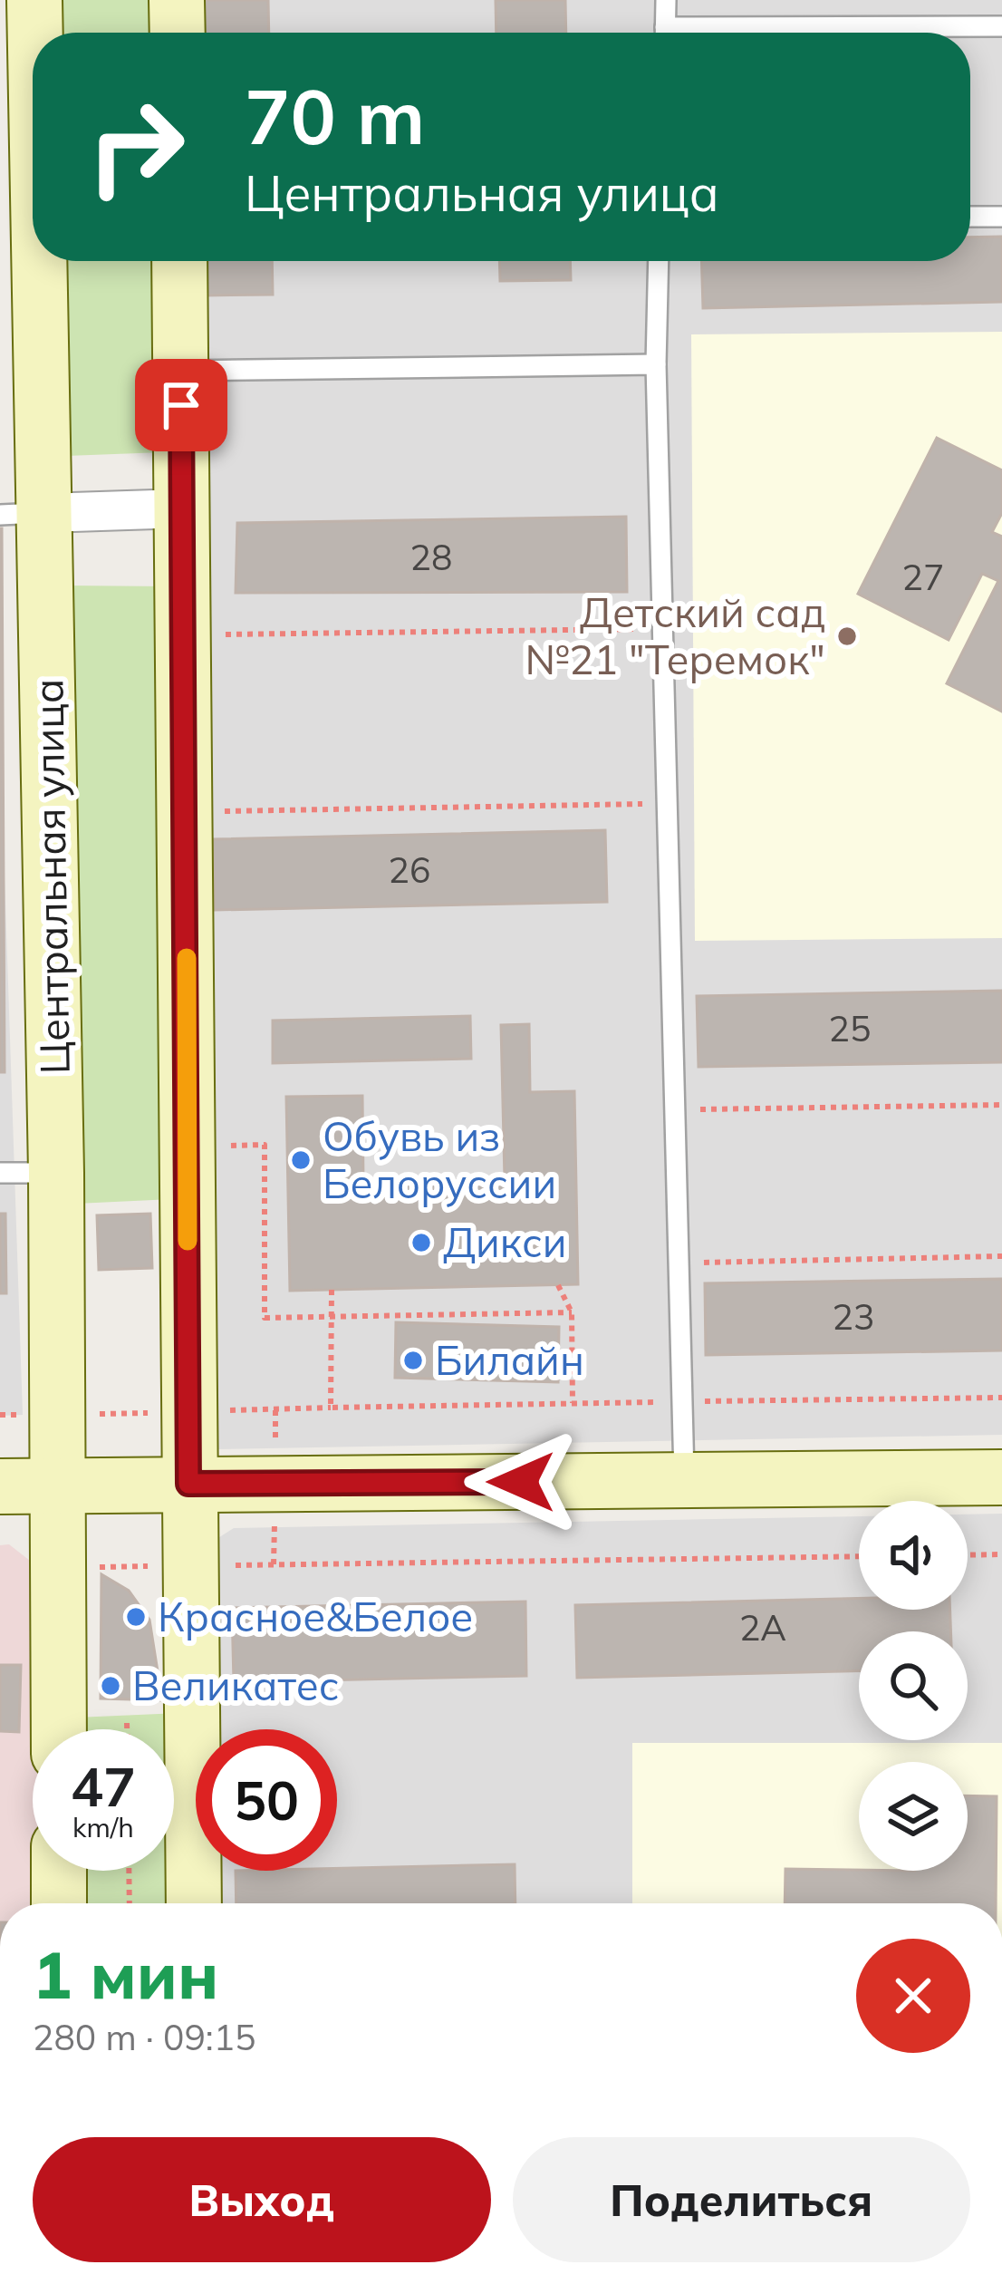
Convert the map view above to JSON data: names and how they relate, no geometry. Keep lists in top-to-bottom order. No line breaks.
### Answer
{"streets":{"street":["Центральная улица"]},"places":["Детский сад №21 \"Теремок\"","Обувь из Белоруссии","Дикси","Билайн","Красное&Белое","Великатес"],"house_numbers":["28","27","26","25","23","2А"],"page":{"turn":["70 m","Центральная улица"],"speed":"47 km/h","limit":"50","heading":["1 мин","280 m · 09:15"],"buttons":["Выход","Поделиться"]}}
